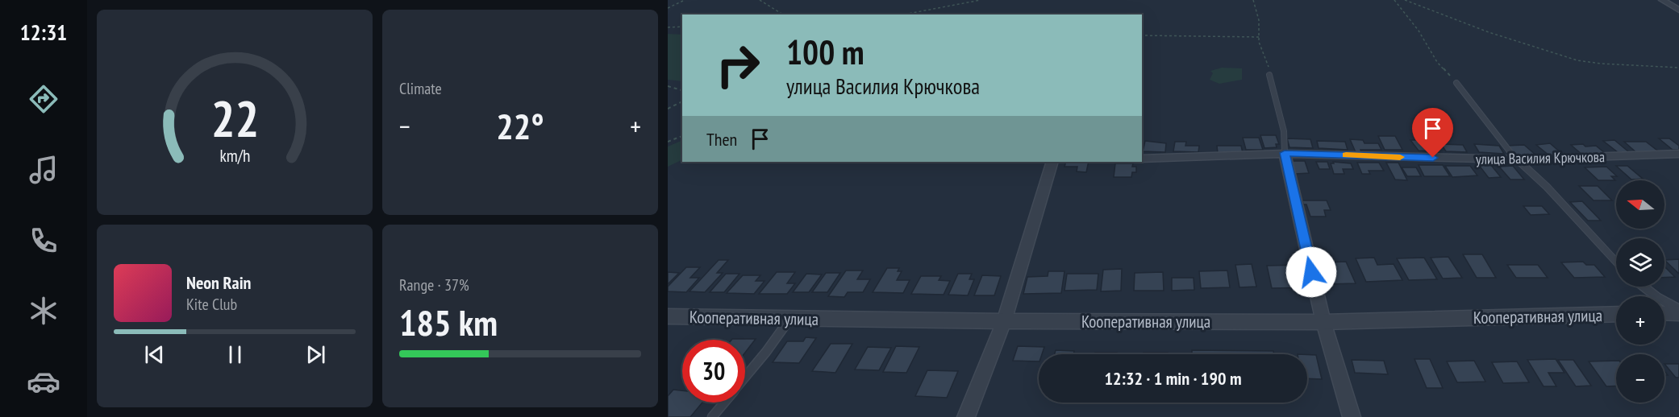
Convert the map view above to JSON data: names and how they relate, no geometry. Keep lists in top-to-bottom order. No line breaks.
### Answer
{"streets":{"street":["улица Василия Крючкова","Кооперативная улица"]},"north":"left","page":{"tabs":"12:31","tile":["Climate",["Range · 37%","185 km"]],"turn":["100 m","улица Василия Крючкова"],"heat":["−","22°","+"],"then":"Then","map_buttons":["+","−"],"song":["Neon Rain","Kite Club"],"limit":"30","trip":"12:32 · 1 min · 190 m","gauge":["22","km/h"]}}
